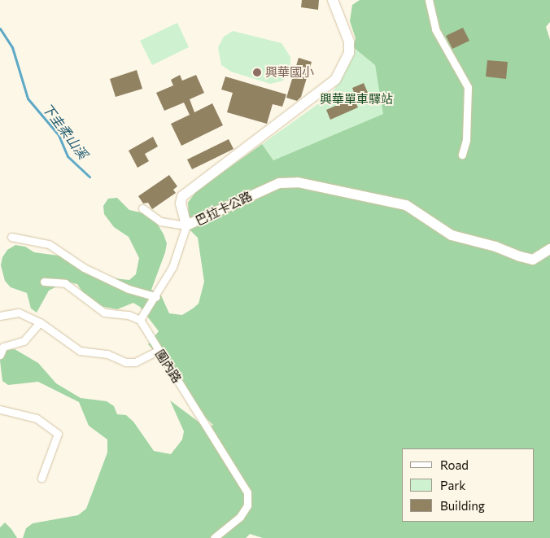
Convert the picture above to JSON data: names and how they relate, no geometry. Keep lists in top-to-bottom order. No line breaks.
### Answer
{"streets":{"main road":["巴拉卡公路"],"street":["圍內路"]},"water":["下圭柔山溪"],"parks":["興華單車驛站"],"places":["興華國小"],"legend":["Road","Park","Building"]}
